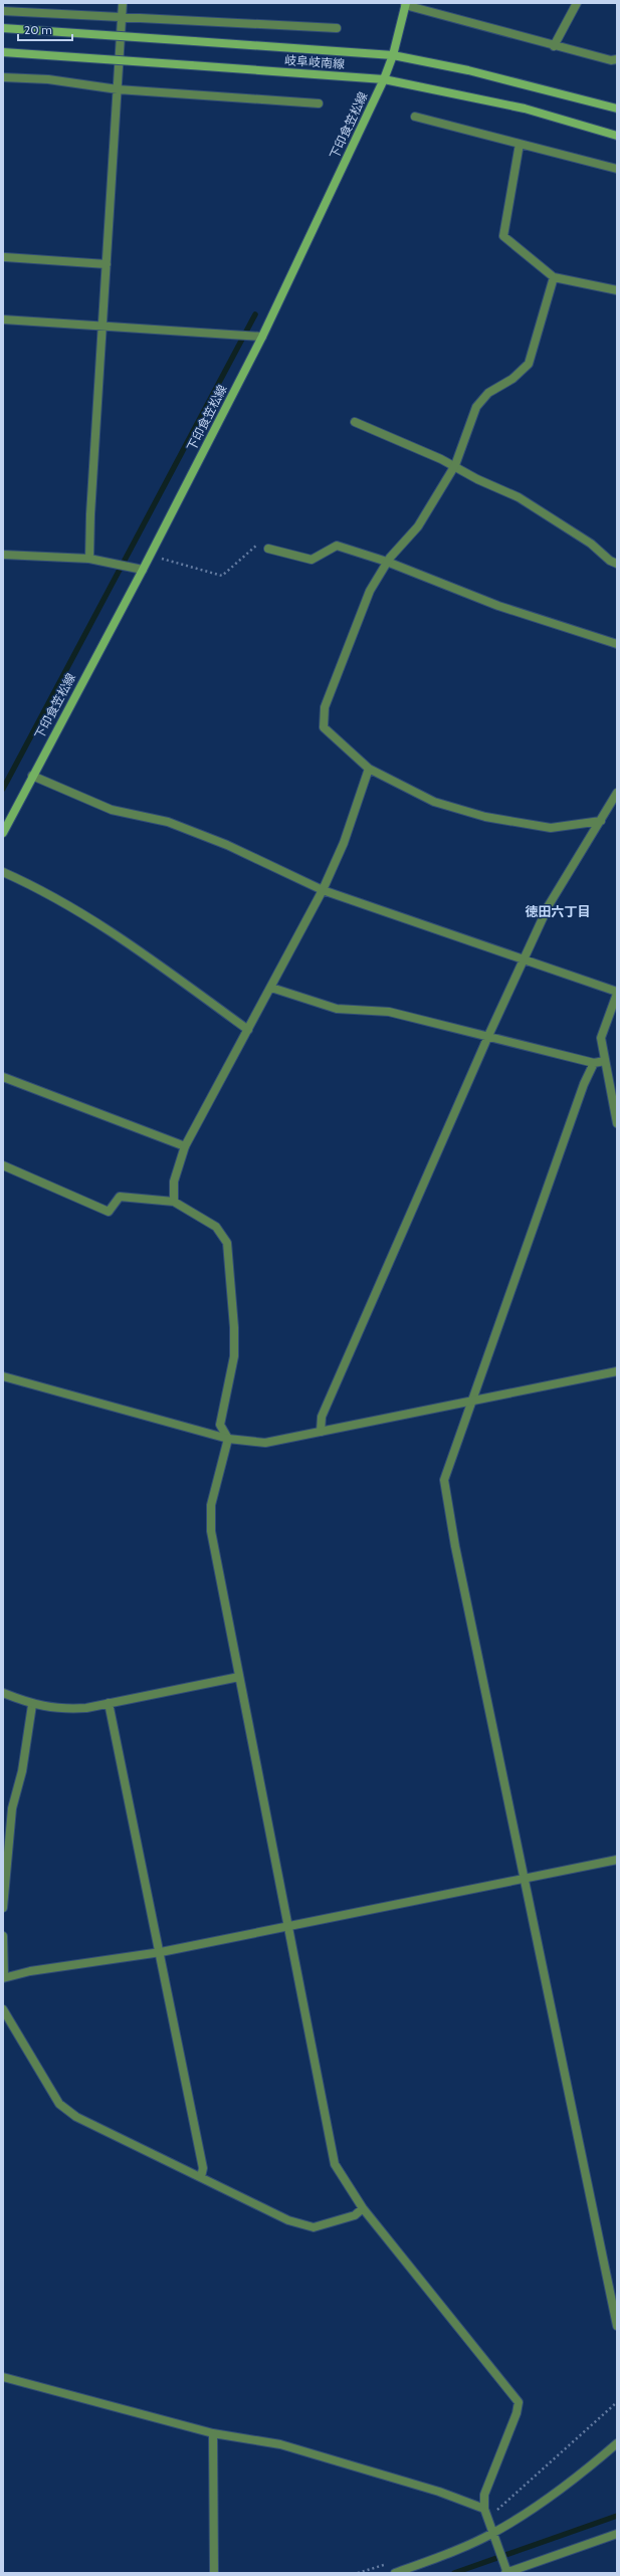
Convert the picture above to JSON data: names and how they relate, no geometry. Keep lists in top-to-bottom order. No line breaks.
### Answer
{"streets":{"main road":["岐阜岐南線","下印食笠松線"]},"crossings":[["岐阜岐南線","下印食笠松線"]],"districts":["徳田六丁目"],"scale_bar":"20 m"}
